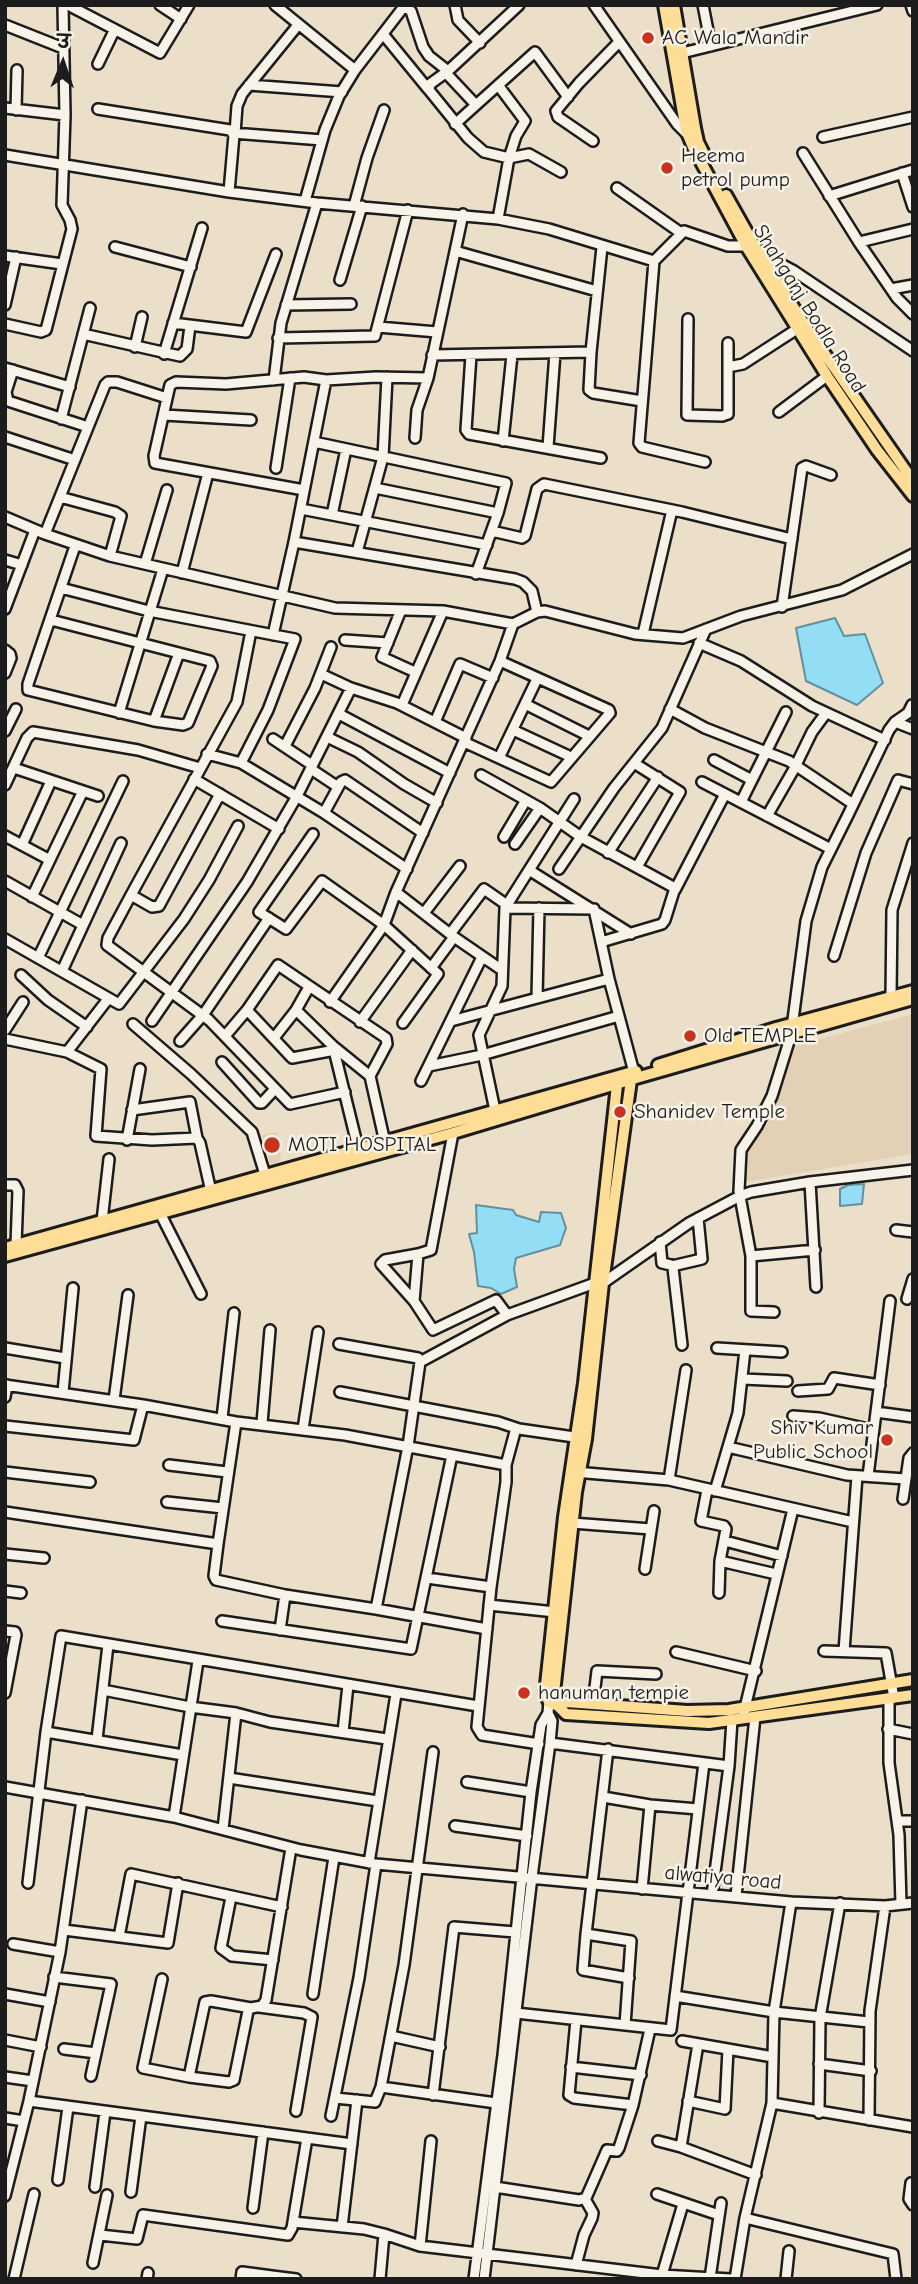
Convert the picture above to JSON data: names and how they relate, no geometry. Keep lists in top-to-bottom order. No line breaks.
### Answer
{"streets":{"main road":["Shahganj Bodla Road"],"street":["alwatiya road"]},"places":["AC Wala Mandir","Heema petrol pump","Old TEMPLE","Shanidev Temple","MOTI HOSPITAL","Shiv Kumar Public School","hanuman tempie"],"north":"top"}
